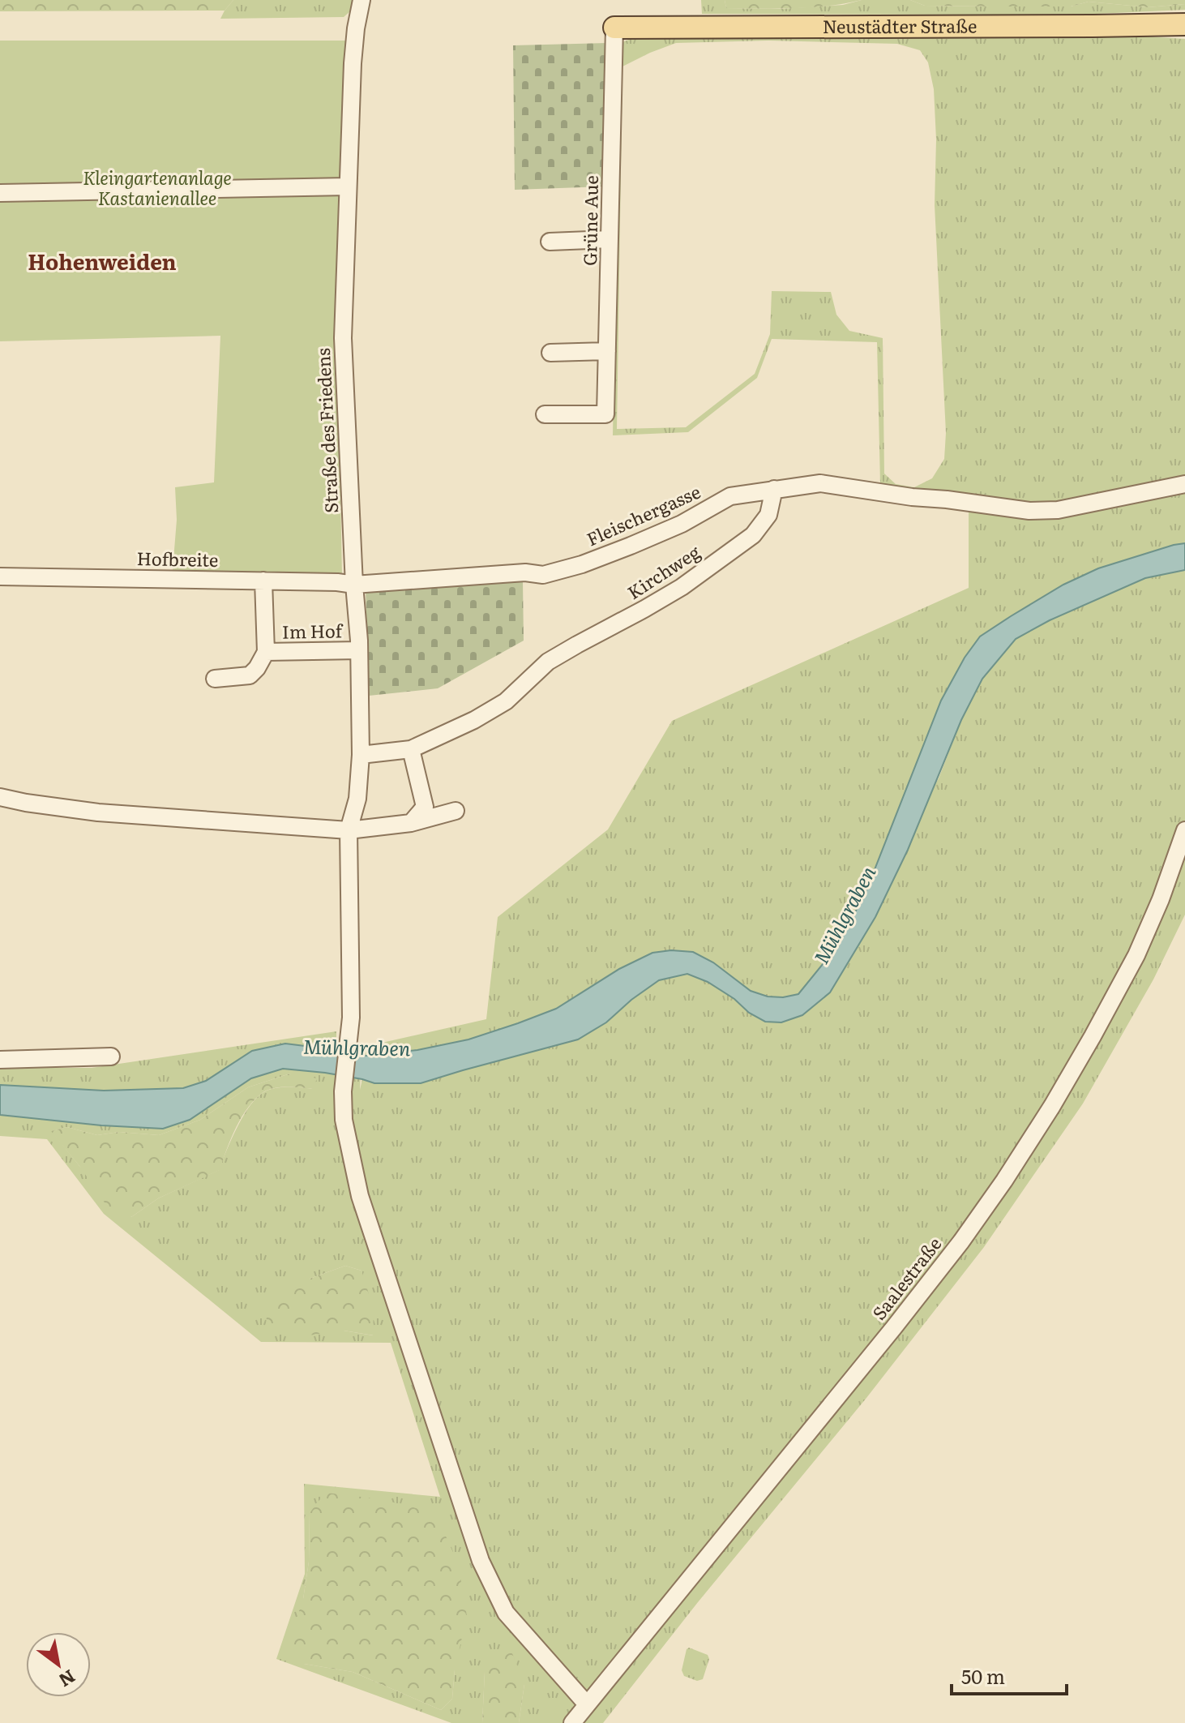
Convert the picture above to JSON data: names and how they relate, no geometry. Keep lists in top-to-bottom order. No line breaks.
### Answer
{"streets":{"main road":["Neustädter Straße"],"street":["Grüne Aue","Straße des Friedens","Fleischergasse","Hofbreite","Kirchweg","Im Hof","Saalestraße"]},"crossings":[["Neustädter Straße","Grüne Aue"],["Straße des Friedens","Fleischergasse"],["Straße des Friedens","Hofbreite"],["Straße des Friedens","Kirchweg"],["Straße des Friedens","Im Hof"],["Straße des Friedens","Saalestraße"],["Fleischergasse","Hofbreite"],["Fleischergasse","Kirchweg"],["Hofbreite","Im Hof"]],"districts":["Hohenweiden"],"water":["Mühlgraben"],"parks":["Kleingartenanlage Kastanienallee"],"scale_bar":"50 m","north":"bottom right"}
